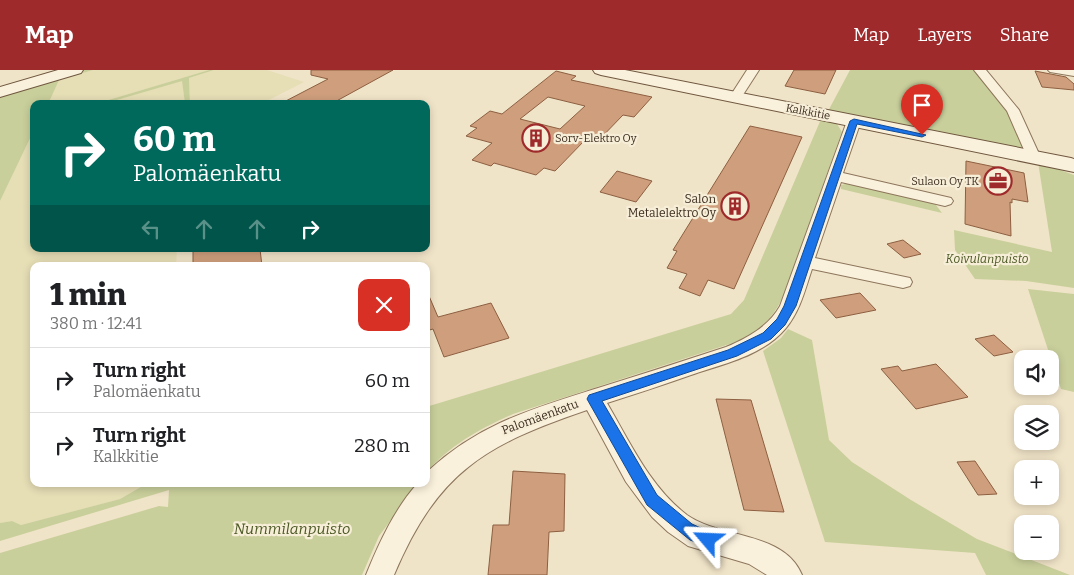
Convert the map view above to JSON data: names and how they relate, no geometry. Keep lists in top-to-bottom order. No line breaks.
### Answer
{"streets":{"street":["Kalkkitie","Palomäenkatu"]},"crossings":[["Kalkkitie","Palomäenkatu"]],"parks":["Koivulanpuisto","Nummilanpuisto"],"places":{"building":["Sorv-Elektro Oy","Salon Metalelektro Oy"],"office":["Sulaon Oy TK"]},"page":{"header":"Map","nav":["Map","Layers","Share"],"turn":["60 m","Palomäenkatu"],"heading":["1 min","380 m · 12:41"],"list":[{"name":"Turn right","note":"Palomäenkatu","value":"60 m"},{"name":"Turn right","note":"Kalkkitie","value":"280 m"}],"map_buttons":["+","−"]}}
